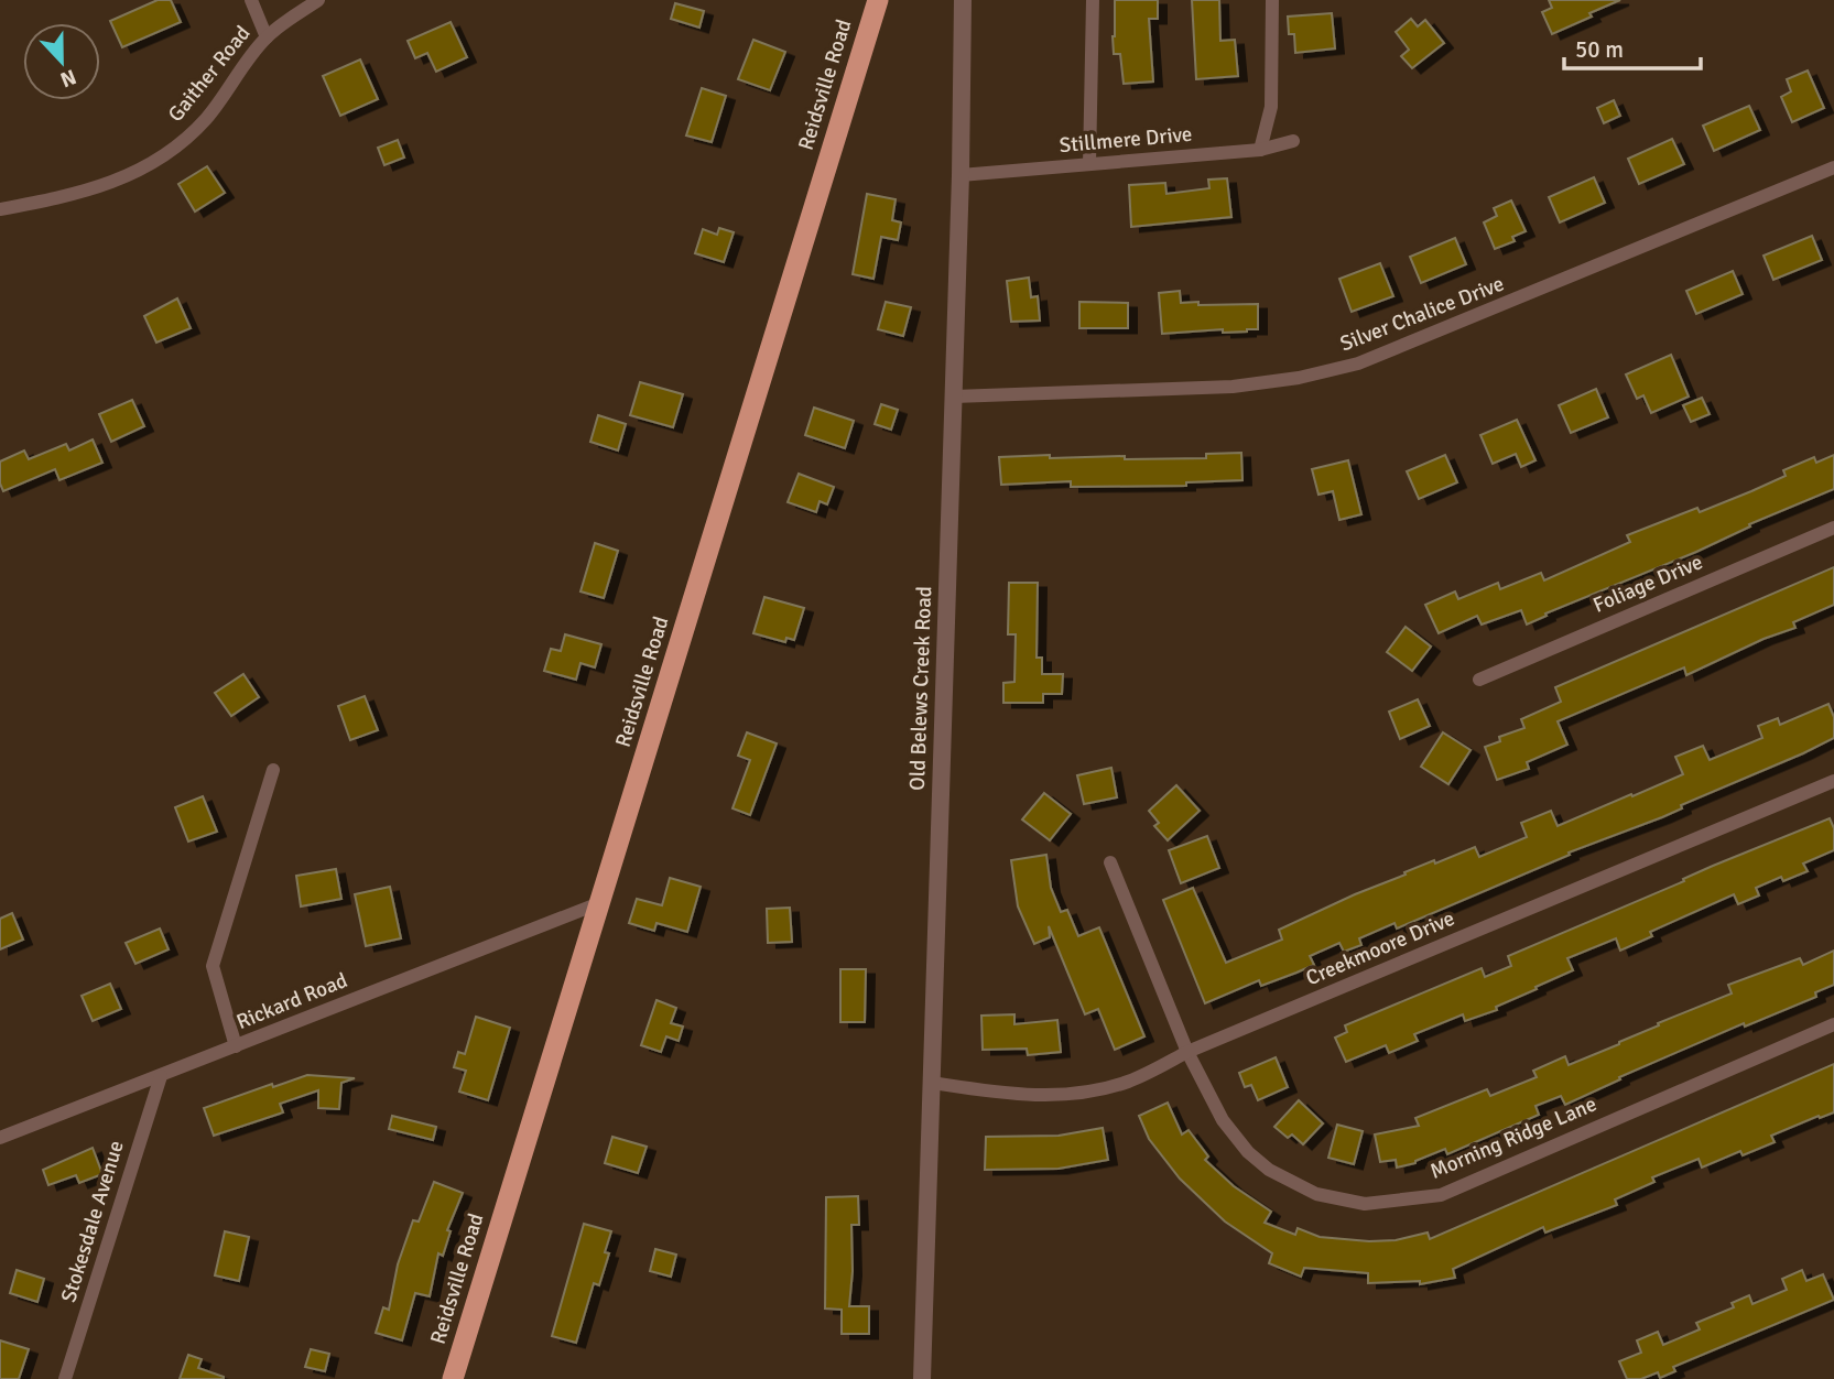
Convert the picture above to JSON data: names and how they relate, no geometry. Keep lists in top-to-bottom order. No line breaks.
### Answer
{"streets":{"highway":["Reidsville Road"],"street":["Gaither Road","Stillmere Drive","Silver Chalice Drive","Foliage Drive","Old Belews Creek Road","Creekmoore Drive","Rickard Road","Morning Ridge Lane","Stokesdale Avenue"]},"crossings":[["Reidsville Road","Rickard Road"],["Stillmere Drive","Old Belews Creek Road"],["Silver Chalice Drive","Old Belews Creek Road"],["Old Belews Creek Road","Creekmoore Drive"],["Creekmoore Drive","Morning Ridge Lane"],["Rickard Road","Stokesdale Avenue"]],"scale_bar":"50 m","north":"bottom"}
